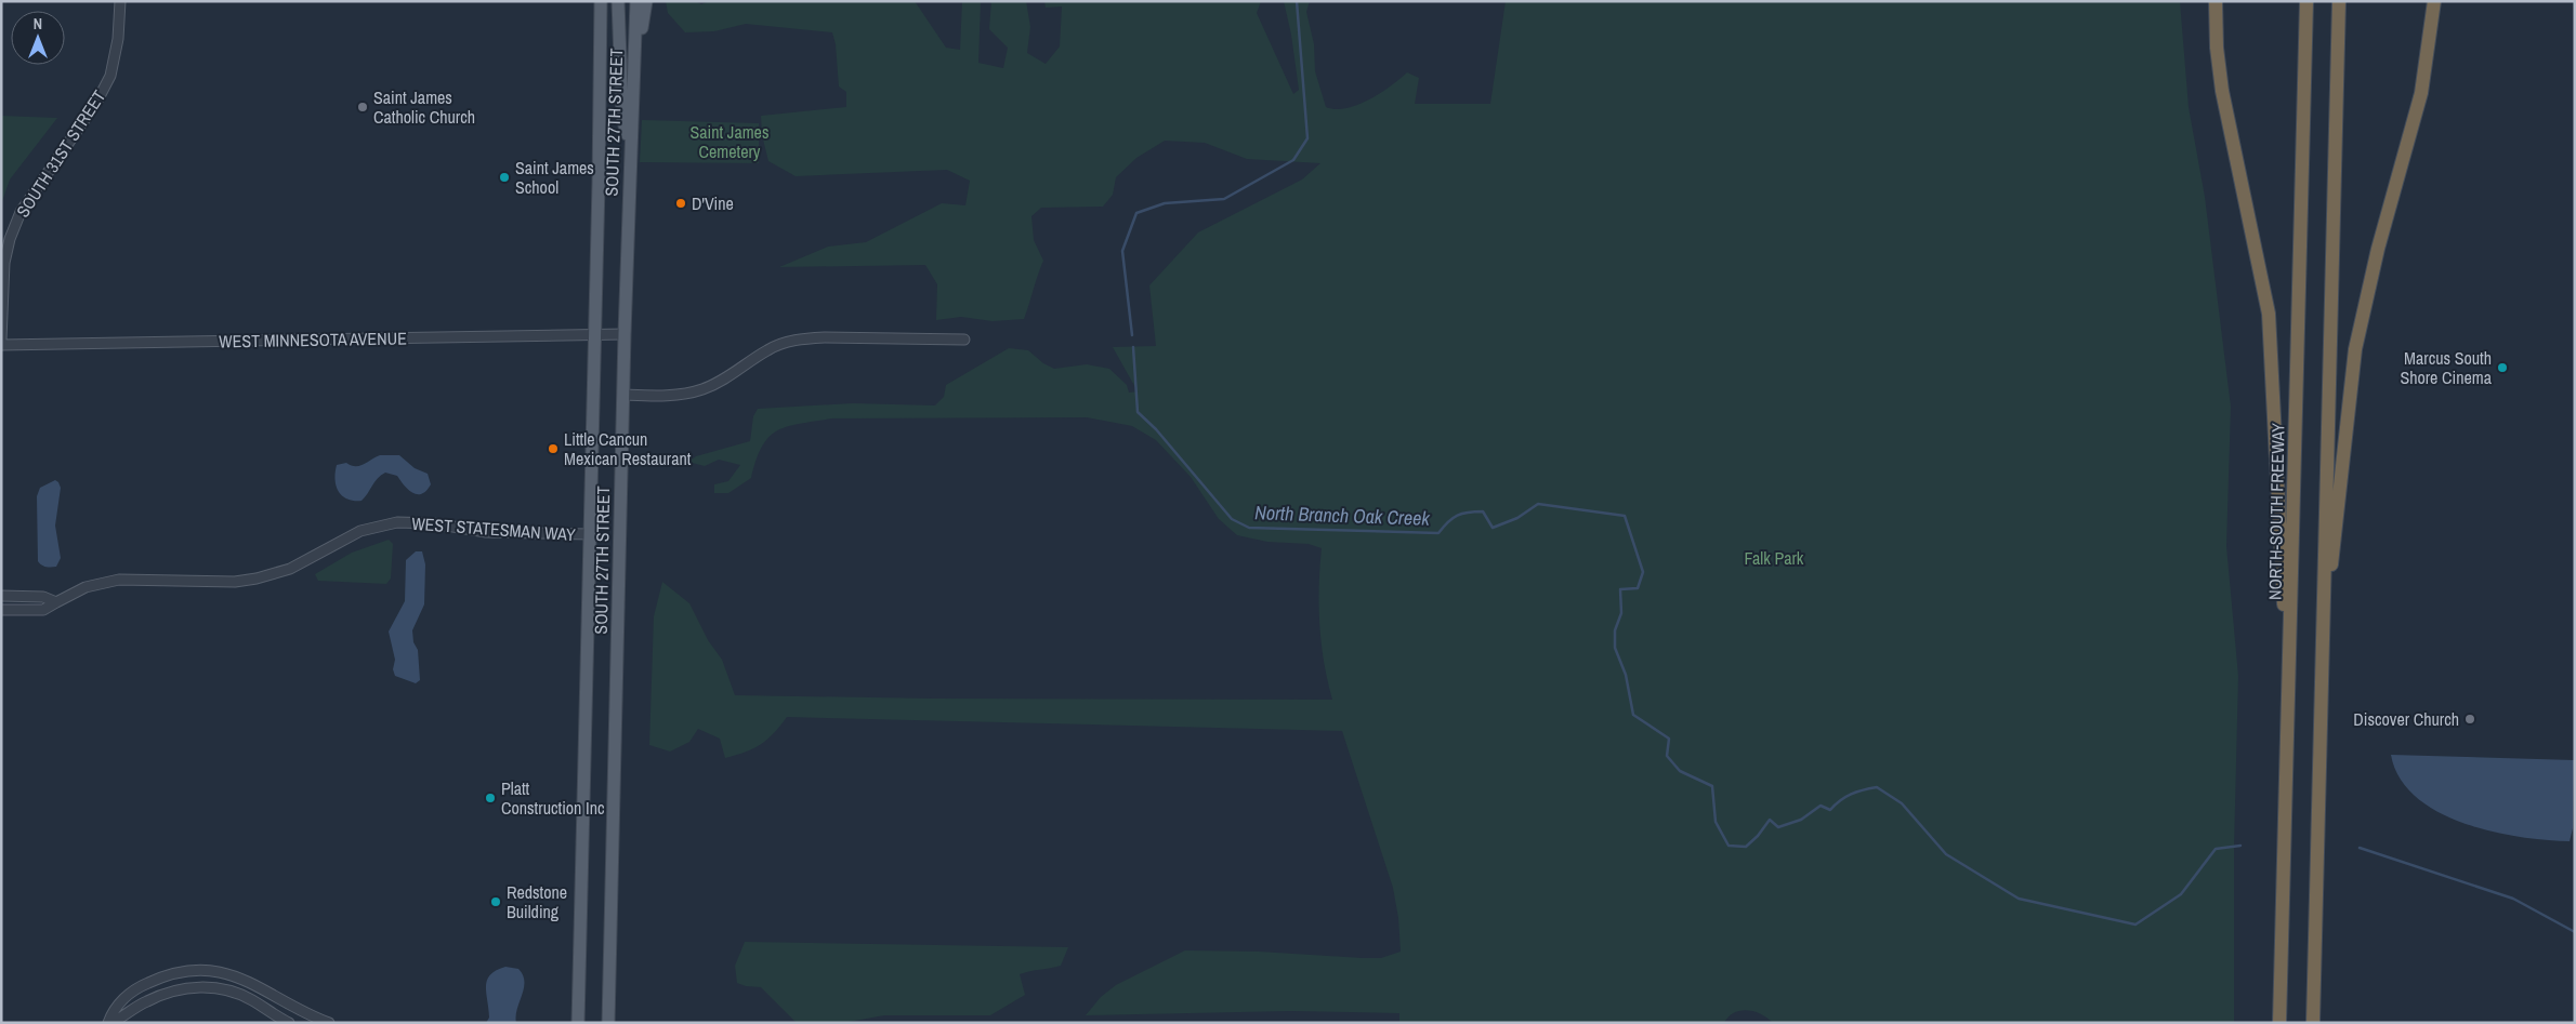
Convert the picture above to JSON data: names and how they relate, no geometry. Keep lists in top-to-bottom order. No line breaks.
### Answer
{"streets":{"highway":["NORTH-SOUTH FREEWAY"],"main road":["SOUTH 27TH STREET"],"street":["SOUTH 31ST STREET","WEST MINNESOTA AVENUE","WEST STATESMAN WAY"]},"crossings":[["SOUTH 27TH STREET","WEST MINNESOTA AVENUE"],["SOUTH 27TH STREET","WEST STATESMAN WAY"]],"water":["North Branch Oak Creek"],"parks":["Saint James Cemetery","Falk Park"],"places":["Saint James Catholic Church","Saint James School","D'Vine","Marcus South Shore Cinema","Little Cancun Mexican Restaurant","Discover Church","Platt Construction Inc","Redstone Building"],"north":"top"}
